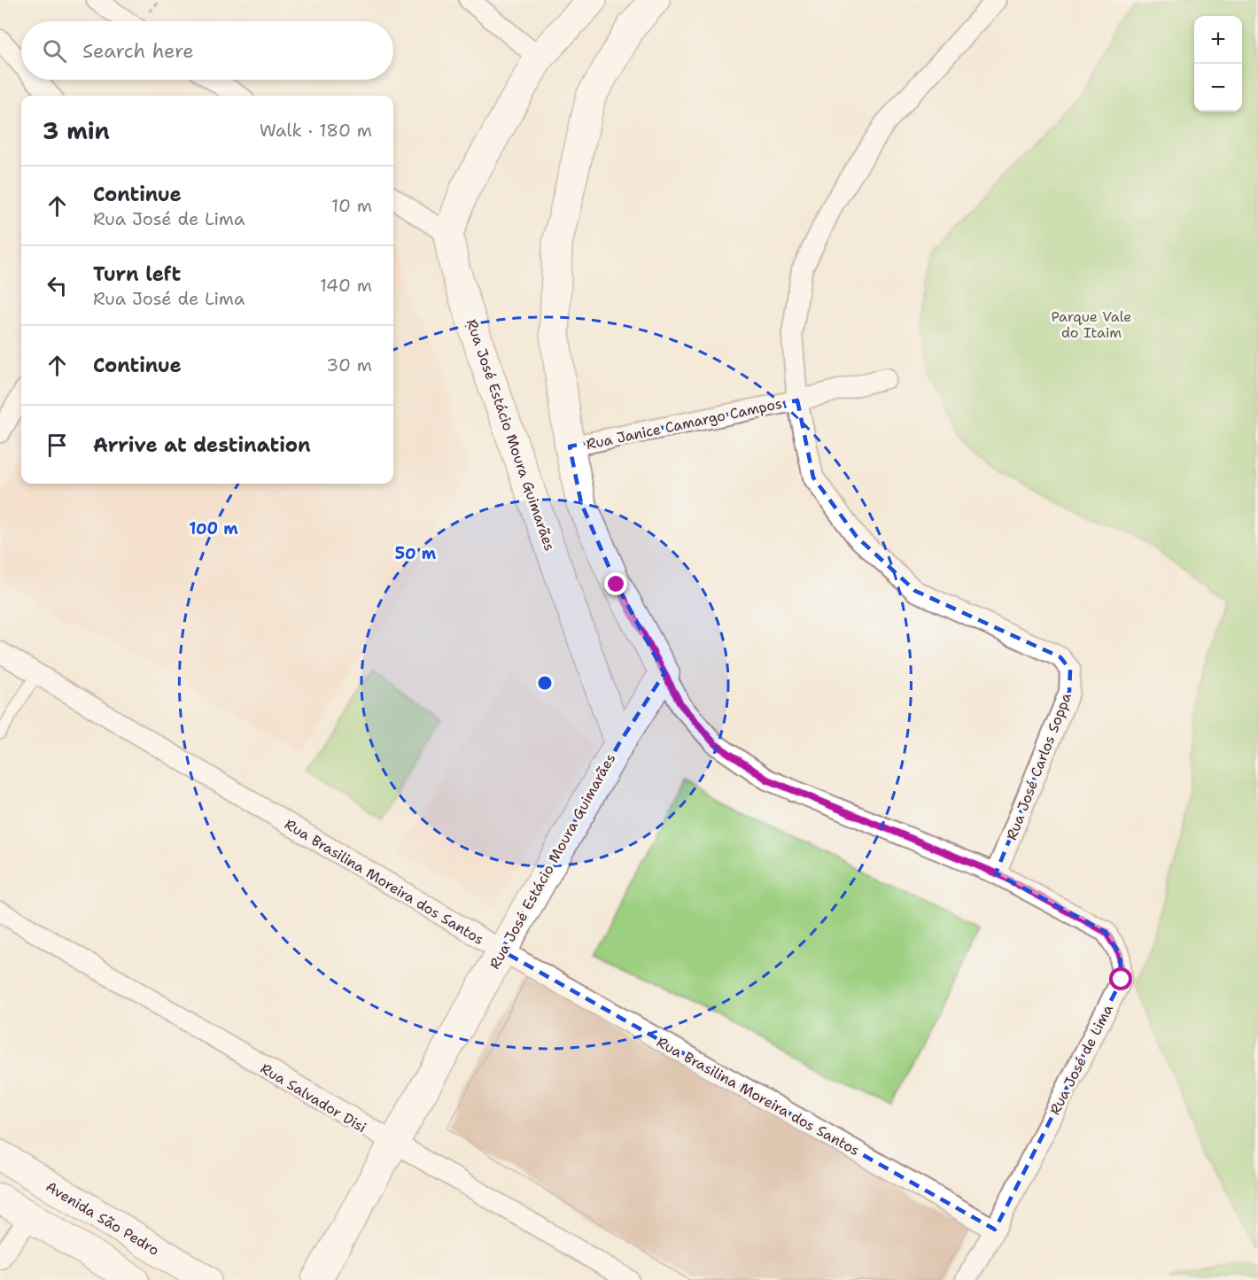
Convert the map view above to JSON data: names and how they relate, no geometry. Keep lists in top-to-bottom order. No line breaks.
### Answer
{"streets":{"street":["Rua Janice Camargo Campos","Rua José Estácio Moura Guimarães","Rua José Carlos Soppa","Rua Brasilina Moreira dos Santos","Rua José de Lima","Rua Salvador Disi","Avenida São Pedro"]},"crossings":[["Rua Janice Camargo Campos","Rua José Carlos Soppa"],["Rua José Estácio Moura Guimarães","Rua Brasilina Moreira dos Santos"],["Rua José Estácio Moura Guimarães","Rua Salvador Disi"],["Rua José Carlos Soppa","Rua José de Lima"],["Rua Brasilina Moreira dos Santos","Rua José de Lima"]],"parks":["Parque Vale do Itaim"],"page":{"map_buttons":["+","−"],"search":"Search here","heading":["3 min","Walk · 180 m"],"list":[["Continue","Rua José de Lima","10 m"],["Turn left","Rua José de Lima","140 m"],["Continue","30 m"],"Arrive at destination"]},"rings":["100 m","50 m"]}
